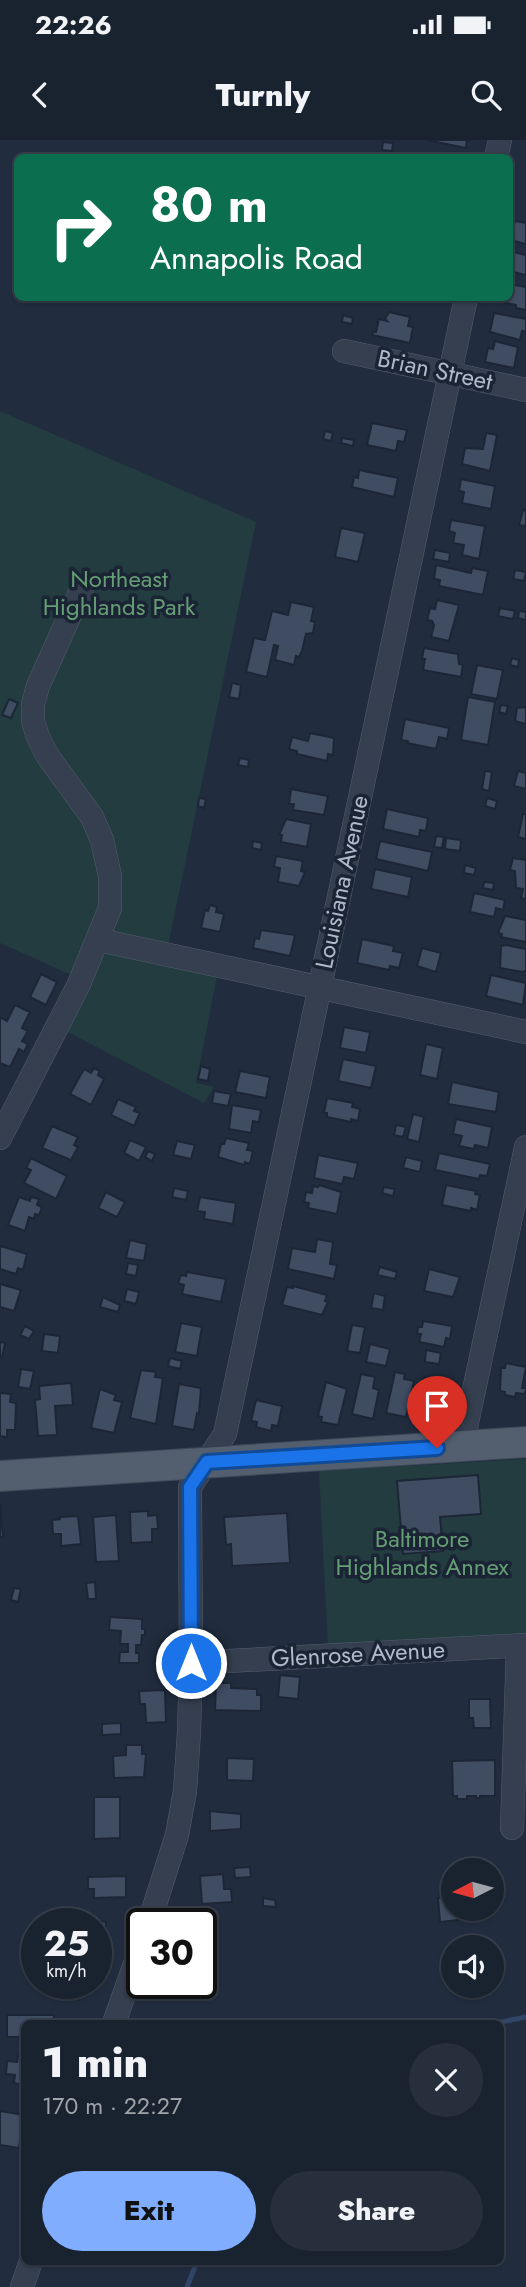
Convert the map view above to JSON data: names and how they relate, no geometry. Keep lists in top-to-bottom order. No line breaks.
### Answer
{"streets":{"street":["Brian Street","Louisiana Avenue","Glenrose Avenue"]},"crossings":[["Brian Street","Louisiana Avenue"],["Louisiana Avenue","Glenrose Avenue"]],"parks":["Northeast Highlands Park","Baltimore Highlands Annex"],"north":"left","page":{"status":"22:26","header":"Turnly","turn":["80 m","Annapolis Road"],"speed":"25 km/h","limit":"30","heading":["1 min","170 m · 22:27"],"buttons":["Exit","Share"]}}
